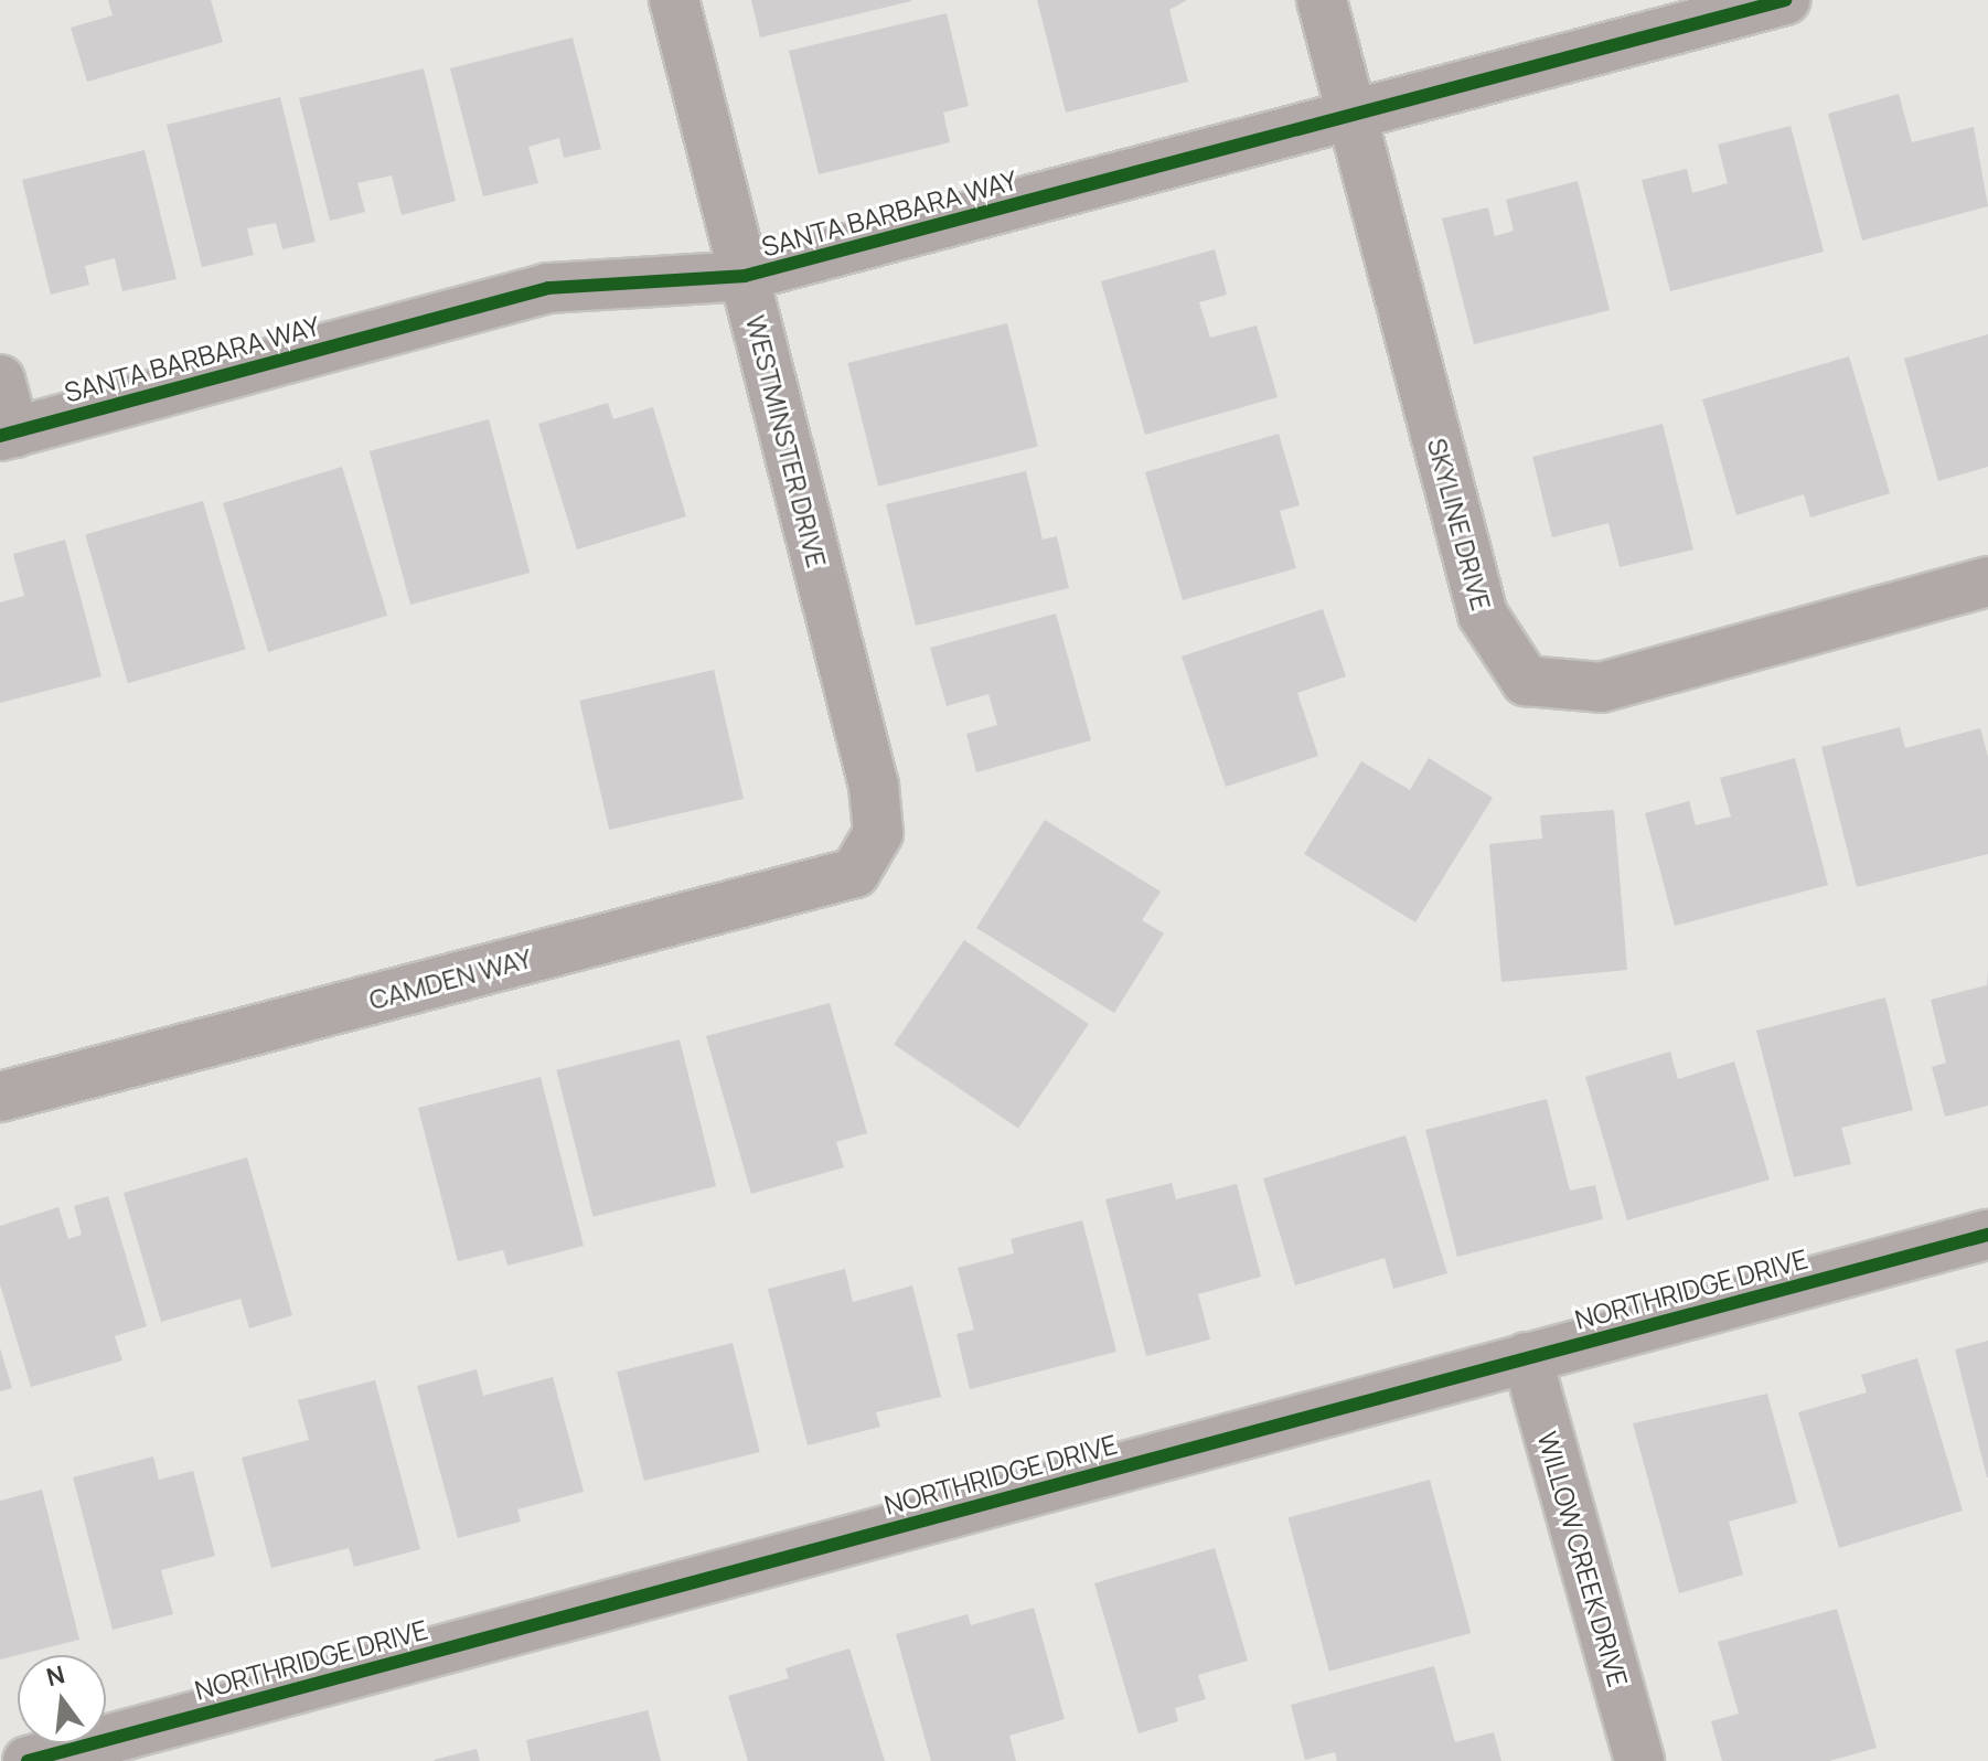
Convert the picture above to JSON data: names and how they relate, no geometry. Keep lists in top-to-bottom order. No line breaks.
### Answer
{"streets":{"street":["SANTA BARBARA WAY","WESTMINSTER DRIVE","SKYLINE DRIVE","CAMDEN WAY","NORTHRIDGE DRIVE","WILLOW CREEK DRIVE"]},"crossings":[["SANTA BARBARA WAY","WESTMINSTER DRIVE"],["SANTA BARBARA WAY","SKYLINE DRIVE"],["WESTMINSTER DRIVE","CAMDEN WAY"],["NORTHRIDGE DRIVE","WILLOW CREEK DRIVE"]],"north":"top"}
